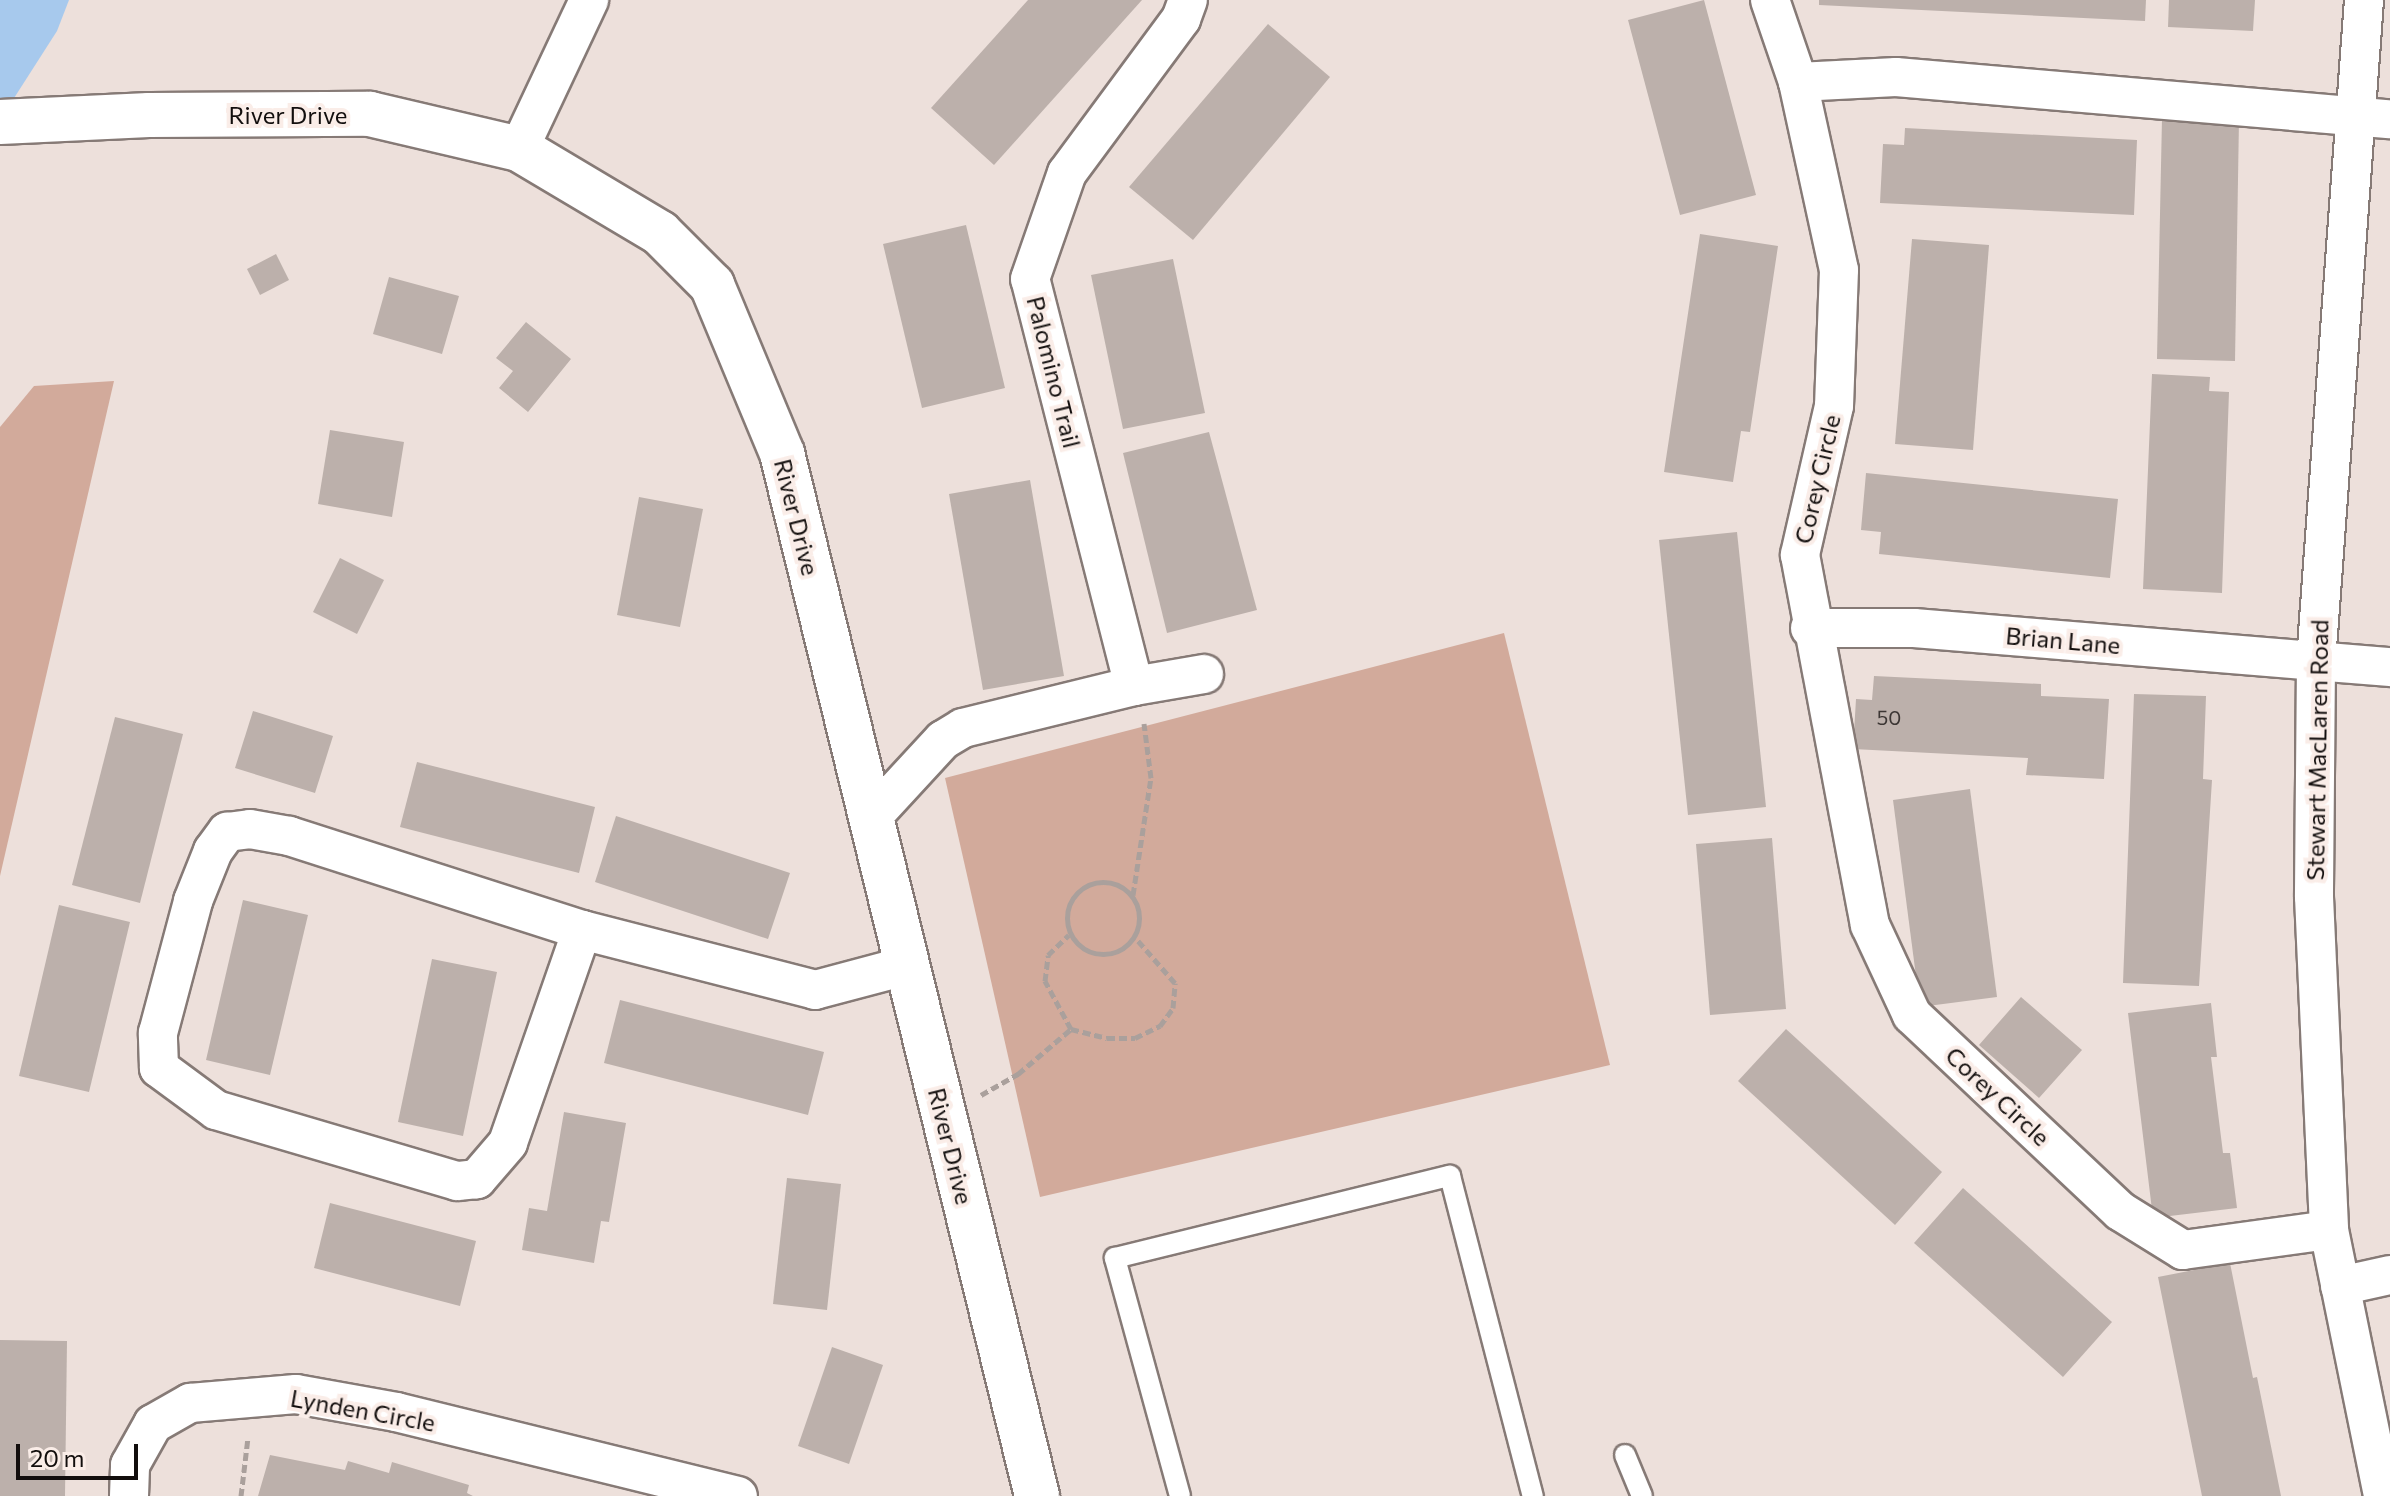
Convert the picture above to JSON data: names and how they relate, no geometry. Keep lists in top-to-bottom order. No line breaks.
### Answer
{"streets":{"main road":["River Drive"],"street":["Palomino Trail","Corey Circle","Brian Lane","Stewart MacLaren Road","Lynden Circle"]},"crossings":[["Corey Circle","Brian Lane"],["Corey Circle","Stewart MacLaren Road"],["Brian Lane","Stewart MacLaren Road"]],"house_numbers":["50"],"scale_bar":"20 m"}
